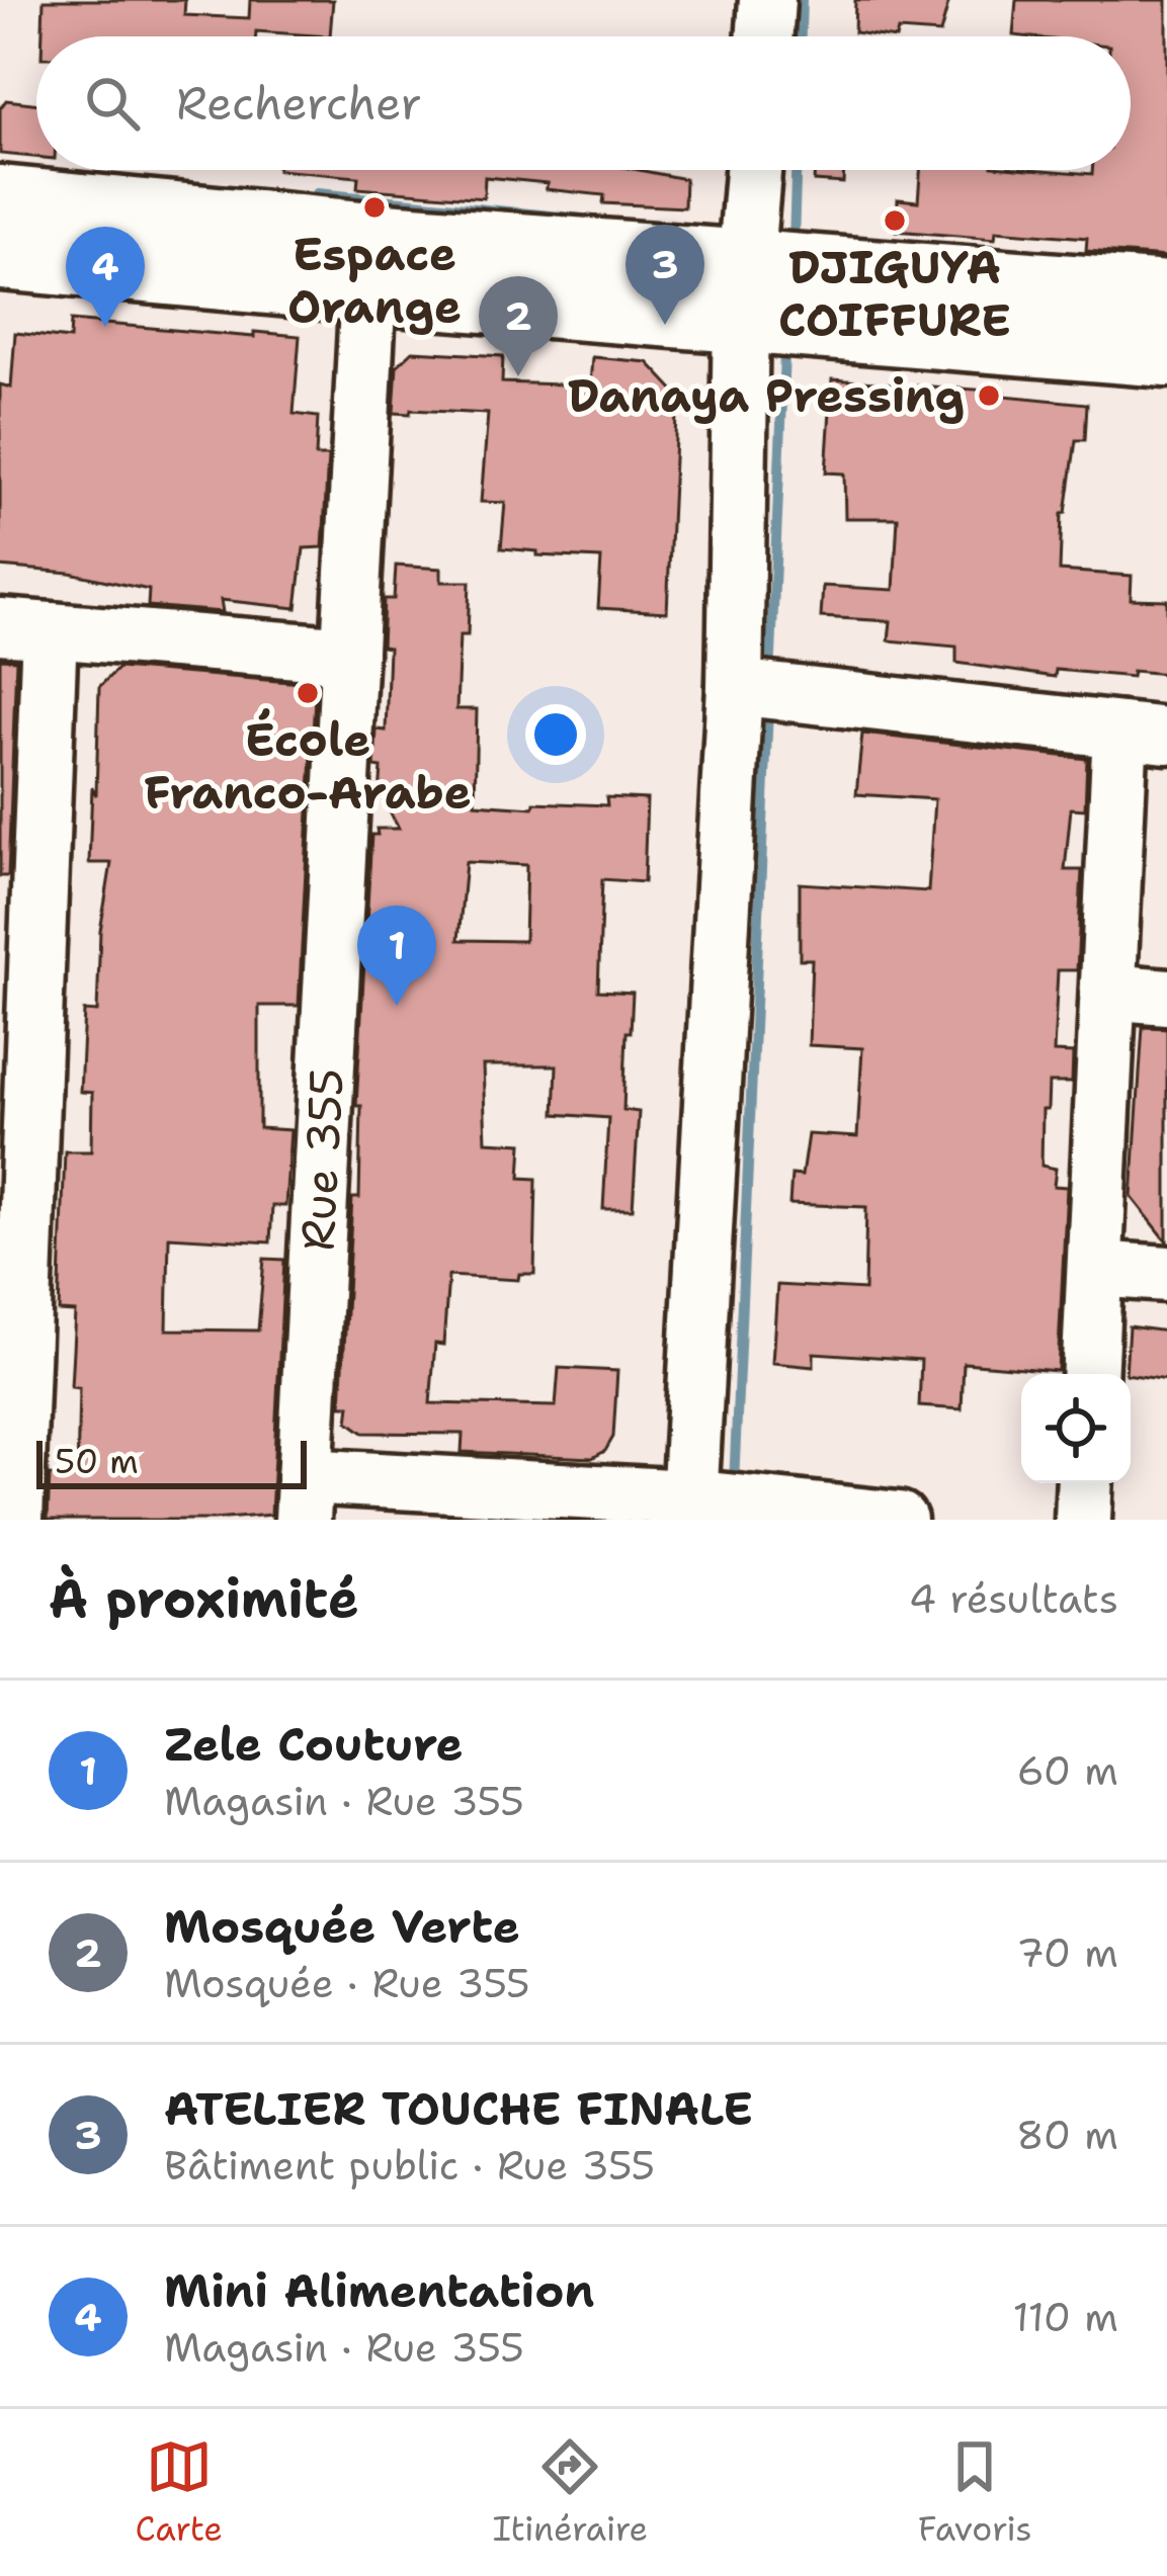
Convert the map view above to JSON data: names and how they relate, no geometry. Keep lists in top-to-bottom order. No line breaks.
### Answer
{"streets":{"street":["Rue 355"]},"places":["Espace Orange","DJIGUYA COIFFURE","Danaya Pressing","École Franco-Arabe"],"scale_bar":"50 m","page":{"search":"Rechercher","pins":["3","4","2","1"],"scale":"50 m","heading":["À proximité","4 résultats"],"list":[{"mark":"1","name":"Zele Couture","note":"Magasin · Rue 355","value":"60 m"},{"mark":"2","name":"Mosquée Verte","note":"Mosquée · Rue 355","value":"70 m"},{"mark":"3","name":"ATELIER TOUCHE FINALE","note":"Bâtiment public · Rue 355","value":"80 m"},{"mark":"4","name":"Mini Alimentation","note":"Magasin · Rue 355","value":"110 m"}],"nav":["Carte","Itinéraire","Favoris"]}}
